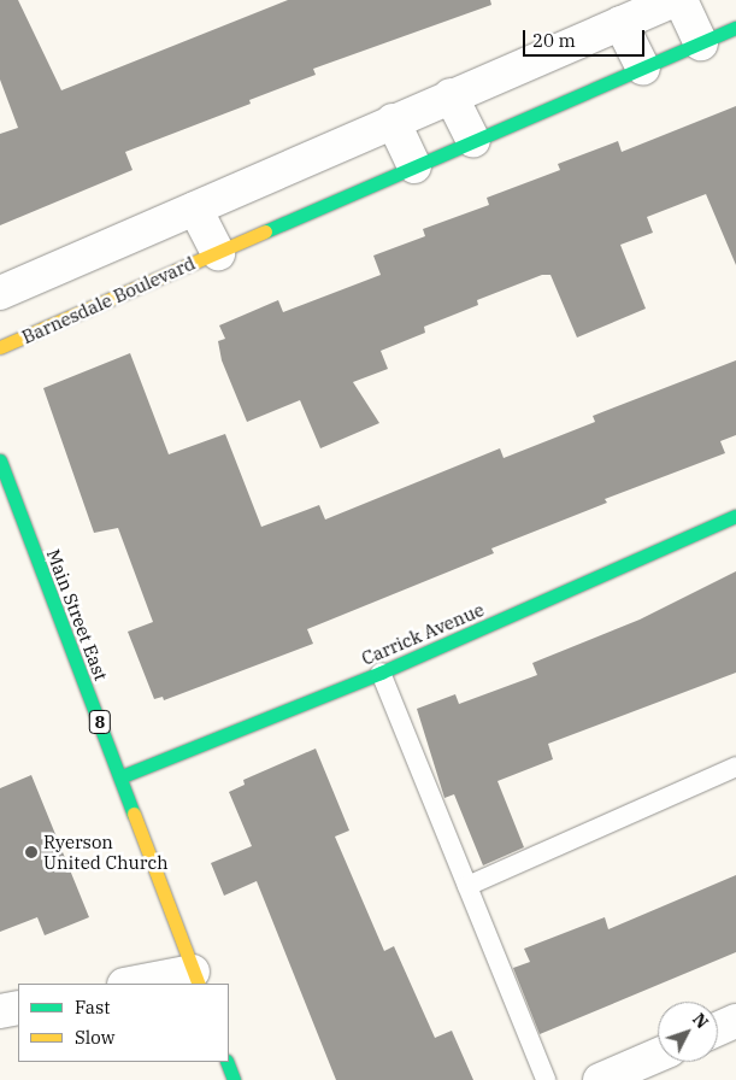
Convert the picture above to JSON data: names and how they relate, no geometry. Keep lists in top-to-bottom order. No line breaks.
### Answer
{"streets":{"street":["Barnesdale Boulevard","Main Street East","Carrick Avenue","8"]},"crossings":[["Main Street East","Carrick Avenue"]],"places":["Ryerson United Church"],"legend":["Fast","Slow"],"scale_bar":"20 m","north":"top right"}
